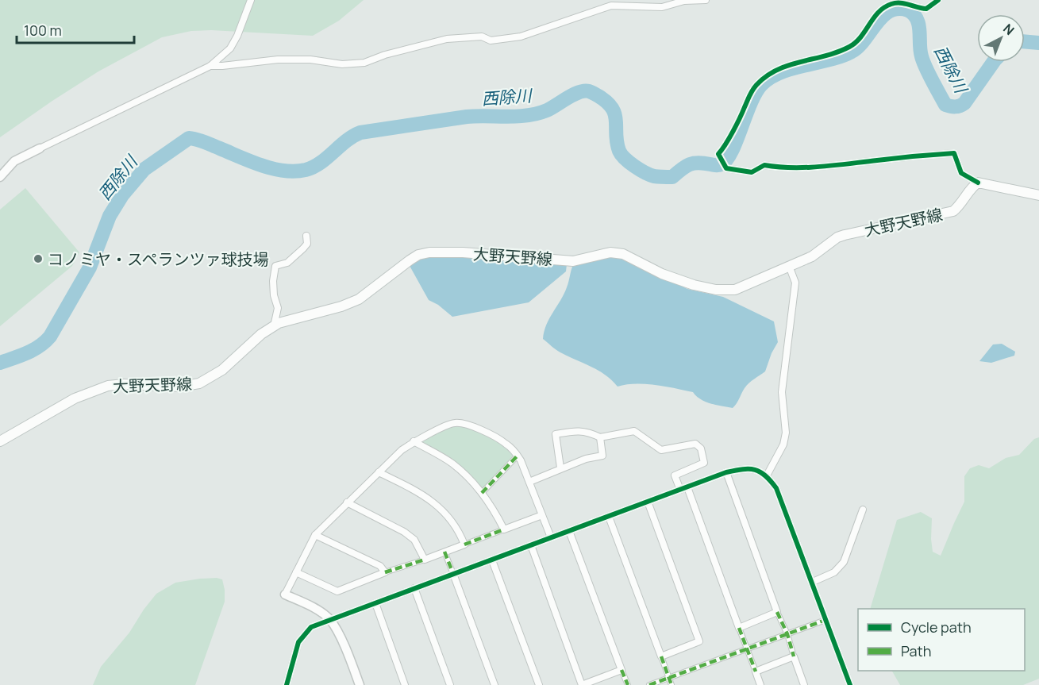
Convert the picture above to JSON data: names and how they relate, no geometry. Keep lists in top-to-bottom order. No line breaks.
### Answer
{"streets":{"main road":["大野天野線"]},"water":["西除川"],"places":["コノミヤ・スペランツァ球技場"],"legend":["Cycle path","Path"],"scale_bar":"100 m","north":"top right"}
